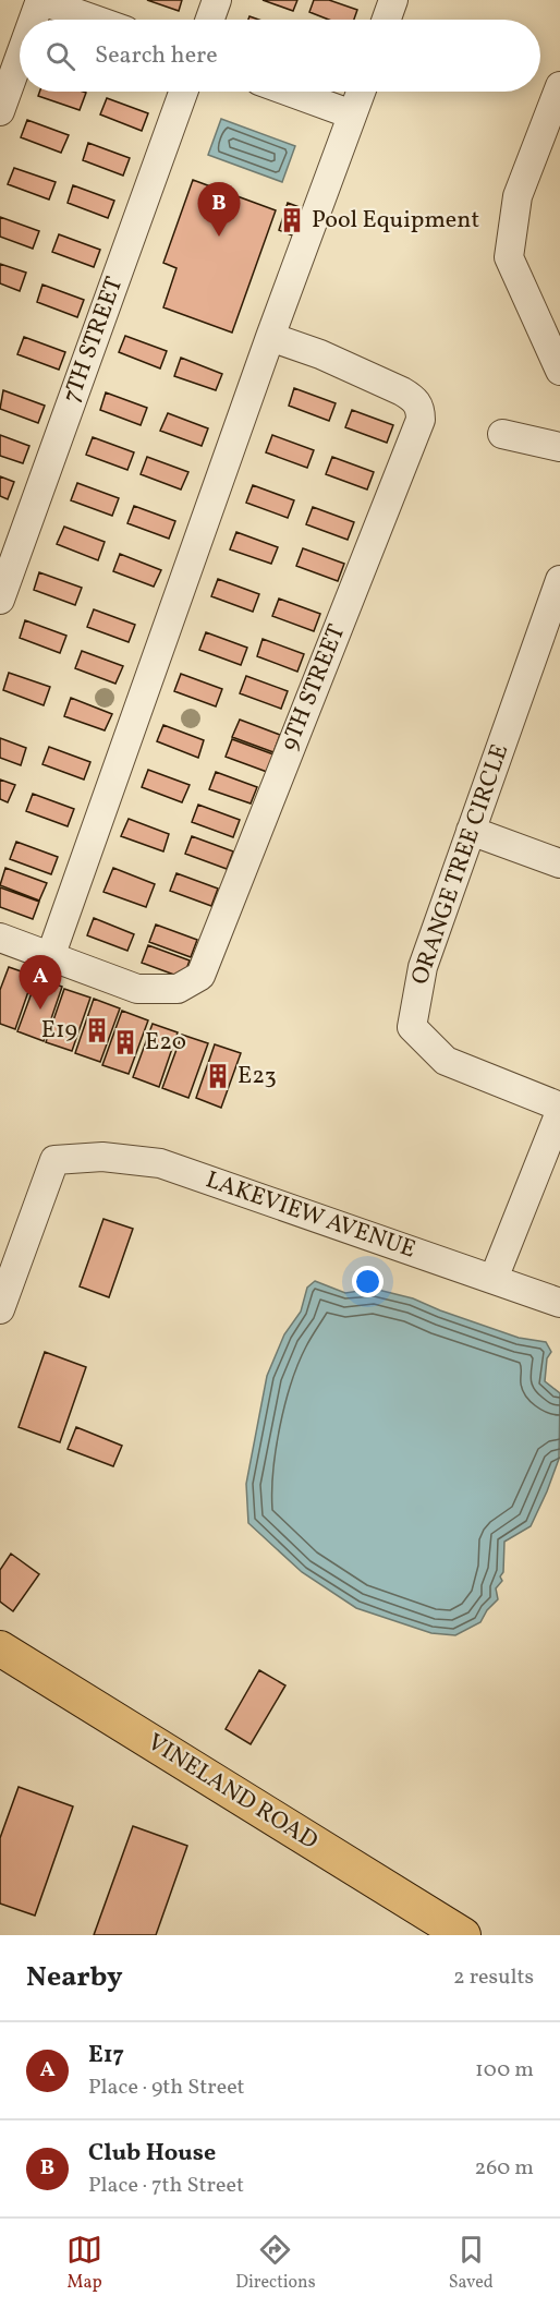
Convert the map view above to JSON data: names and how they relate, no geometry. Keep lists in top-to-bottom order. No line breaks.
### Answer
{"streets":{"main road":["VINELAND ROAD"],"street":["7TH STREET","9TH STREET","ORANGE TREE CIRCLE","LAKEVIEW AVENUE"]},"places":{"building":["Pool Equipment","E19","E20","E23"]},"page":{"search":"Search here","pins":["B","A"],"heading":["Nearby","2 results"],"list":[{"mark":"A","name":"E17","note":"Place · 9th Street","value":"100 m"},{"mark":"B","name":"Club House","note":"Place · 7th Street","value":"260 m"}],"nav":["Map","Directions","Saved"]}}
